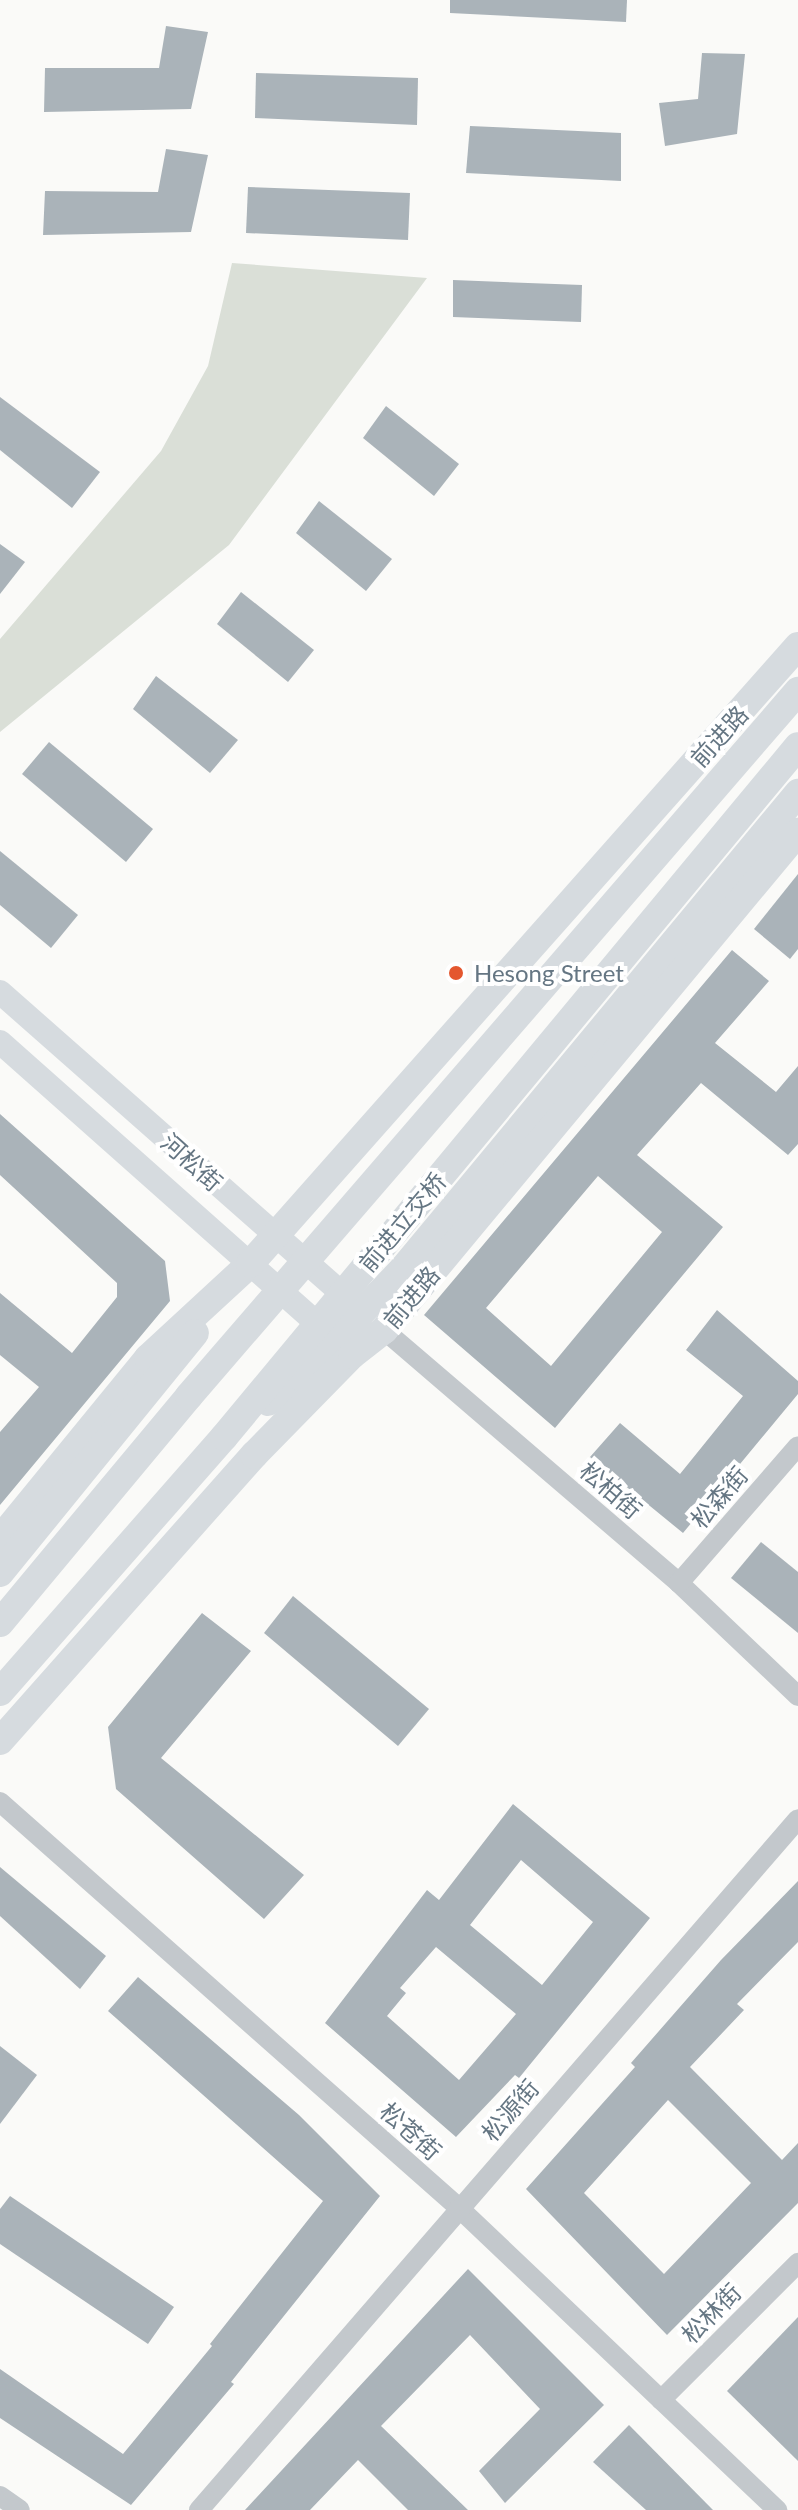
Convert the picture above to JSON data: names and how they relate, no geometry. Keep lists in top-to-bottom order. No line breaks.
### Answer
{"streets":{"highway":["前进路","前进立交桥"],"main road":["河松街"],"street":["松柏街","松森街","松源街","松苍街","松林街"]},"crossings":[["前进路","河松街"],["前进路","松柏街"],["河松街","松柏街"],["松柏街","松森街"],["松源街","松苍街"],["松苍街","松林街"]],"places":["Hesong Street"]}
